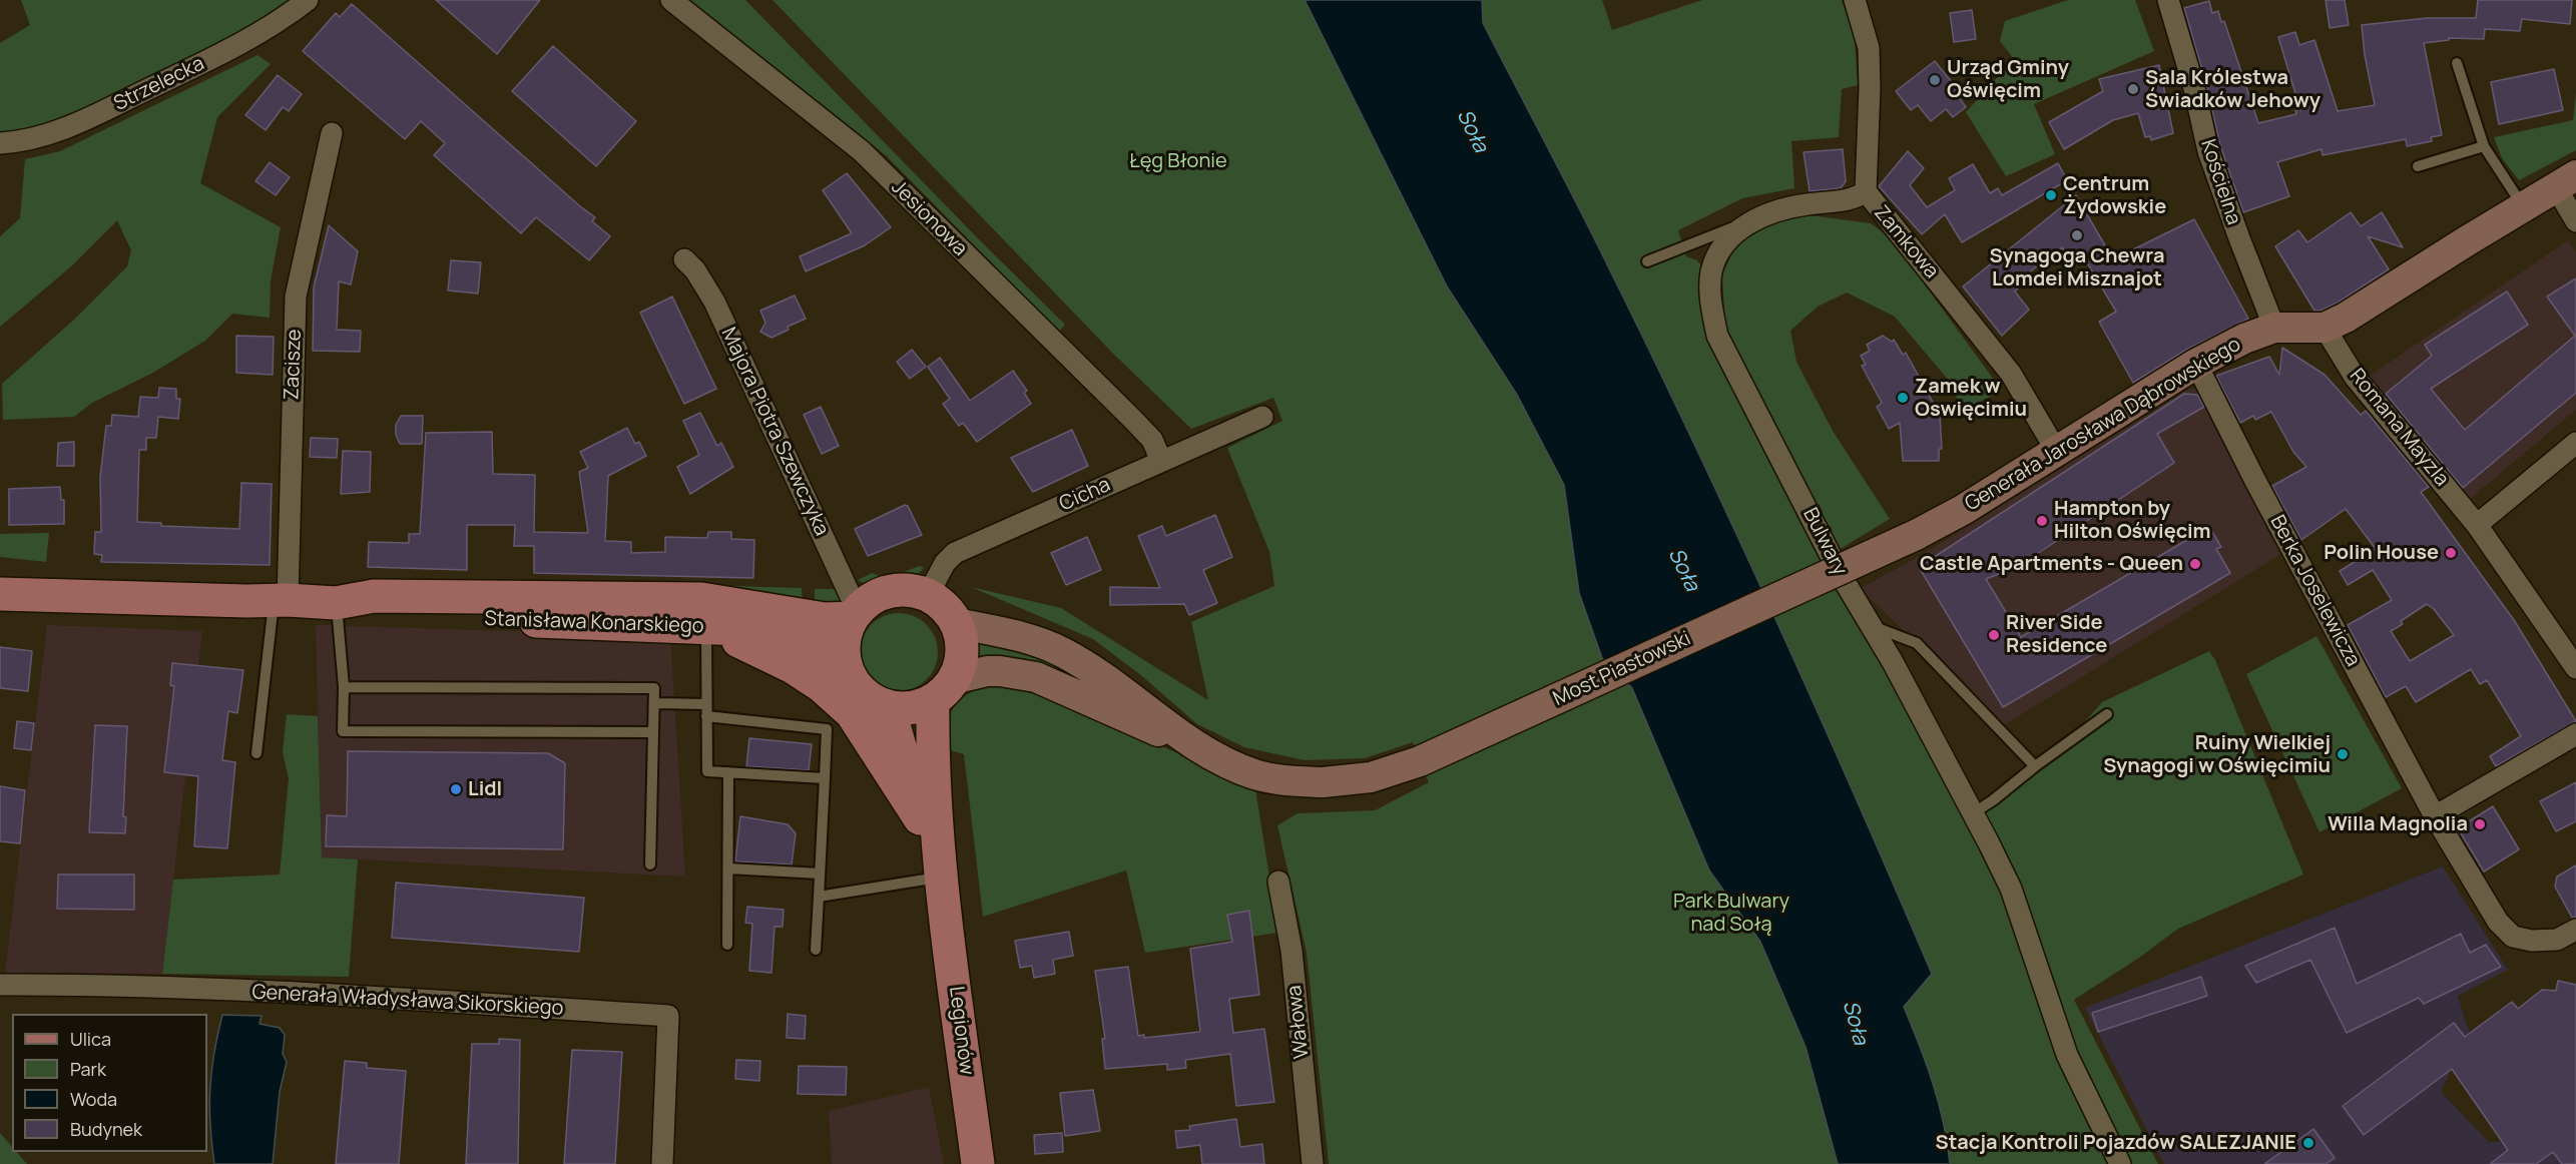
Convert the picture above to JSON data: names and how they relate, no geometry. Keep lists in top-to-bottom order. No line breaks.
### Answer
{"streets":{"main road":["Stanisława Konarskiego","Legionów"],"street":["Strzelecka","Kościelna","Jesionowa","Zamkowa","Zacisze","Generała Jarosława Dąbrowskiego","Romana Mayzla","Majora Piotra Szewczyka","Cicha","Bulwary","Berka Joselewicza","Most Piastowski","Generała Władysława Sikorskiego","Wałowa"]},"crossings":[["Kościelna","Generała Jarosława Dąbrowskiego"],["Jesionowa","Cicha"],["Zamkowa","Generała Jarosława Dąbrowskiego"],["Zamkowa","Bulwary"],["Zacisze","Stanisława Konarskiego"],["Generała Jarosława Dąbrowskiego","Romana Mayzla"],["Generała Jarosława Dąbrowskiego","Berka Joselewicza"],["Generała Jarosława Dąbrowskiego","Most Piastowski"],["Majora Piotra Szewczyka","Cicha"],["Majora Piotra Szewczyka","Stanisława Konarskiego"],["Majora Piotra Szewczyka","Legionów"],["Cicha","Stanisława Konarskiego"],["Cicha","Legionów"],["Stanisława Konarskiego","Legionów"]],"water":["Soła"],"parks":["Łęg Błonie","Park Bulwary nad Sołą"],"places":["Urząd Gminy Oświęcim","Sala Królestwa Świadków Jehowy","Centrum Żydowskie","Synagoga Chewra Lomdei Misznajot","Zamek w Oswięcimiu","Hampton by Hilton Oświęcim","Polin House","Castle Apartments - Queen","River Side Residence","Ruiny Wielkiej Synagogi w Oświęcimiu","Lidl","Willa Magnolia","Stacja Kontroli Pojazdów SALEZJANIE"],"legend":["Ulica","Park","Woda","Budynek"]}
